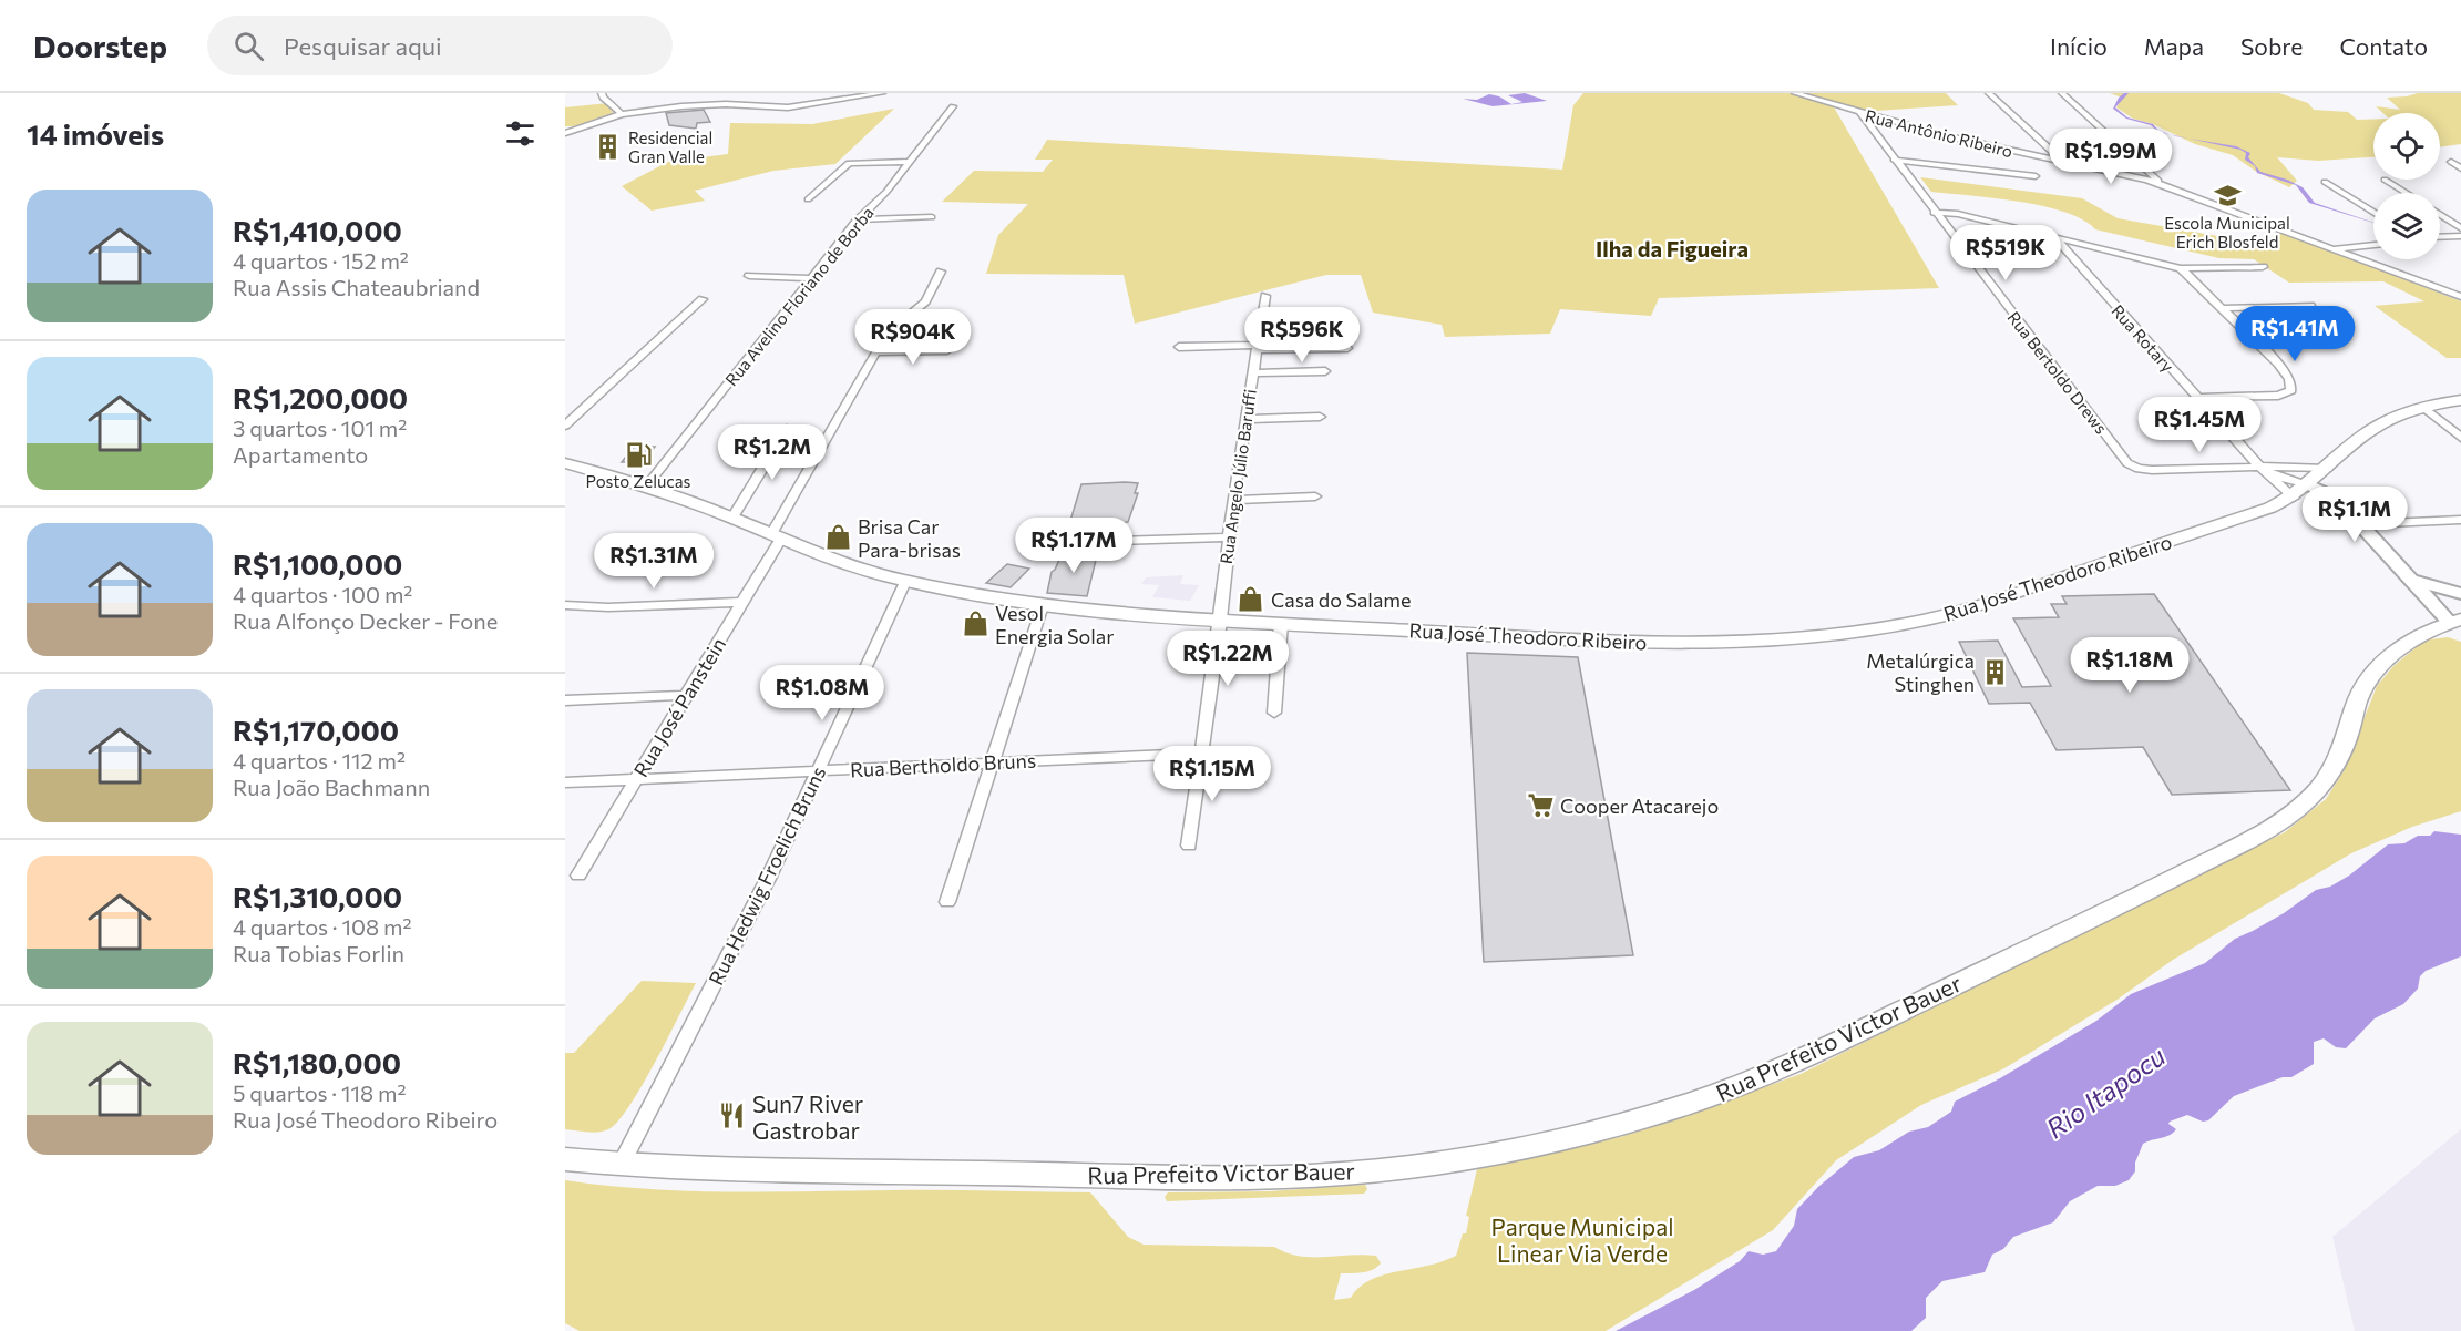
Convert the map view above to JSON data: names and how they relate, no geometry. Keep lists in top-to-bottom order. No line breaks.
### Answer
{"streets":{"main road":["Rua José Theodoro Ribeiro","Rua Prefeito Victor Bauer"],"street":["Rua Antônio Ribeiro","Rua Avelino Floriano de Borba","Rua Rotary","Rua Bertoldo Drews","Rua Angelo Júlio Baruffi","Rua José Panstein","Rua Bertholdo Bruns","Rua Hedwig Froelich Bruns"]},"crossings":[["Rua Antônio Ribeiro","Rua Bertoldo Drews"],["Rua Avelino Floriano de Borba","Rua José Theodoro Ribeiro"],["Rua Rotary","Rua Bertoldo Drews"],["Rua Rotary","Rua José Theodoro Ribeiro"],["Rua Angelo Júlio Baruffi","Rua José Theodoro Ribeiro"],["Rua Angelo Júlio Baruffi","Rua Bertholdo Bruns"],["Rua José Theodoro Ribeiro","Rua José Panstein"],["Rua José Theodoro Ribeiro","Rua Hedwig Froelich Bruns"],["Rua José Panstein","Rua Bertholdo Bruns"],["Rua Bertholdo Bruns","Rua Hedwig Froelich Bruns"],["Rua Hedwig Froelich Bruns","Rua Prefeito Victor Bauer"]],"districts":["Ilha da Figueira"],"water":["Rio Itapocu"],"parks":["Parque Municipal Linear Via Verde"],"places":{"building":["Residencial Gran Valle","Metalúrgica Stinghen"],"school or university":["Escola Municipal Erich Blosfeld"],"fuel station":["Posto Zelucas"],"shop":["Brisa Car Para-brisas","Casa do Salame","Vesol Energia Solar"],"supermarket":["Cooper Atacarejo"],"restaurant":["Sun7 River Gastrobar"]},"page":{"header":"Doorstep","search":"Pesquisar aqui","nav":["Início","Mapa","Sobre","Contato"],"heading":"14 imóveis","price":["R$1.99M","R$519K","R$1.41M","R$596K","R$904K","R$1.45M","R$1.2M","R$1.1M","R$1.17M","R$1.31M","R$1.22M","R$1.18M","R$1.08M","R$1.15M"],"list":[{"name":"R$1,410,000","note":"4 quartos · 152 m² · Rua Assis Chateaubriand"},{"name":"R$1,200,000","note":"3 quartos · 101 m² · Apartamento"},{"name":"R$1,100,000","note":"4 quartos · 100 m² · Rua Alfonço Decker - Fone"},{"name":"R$1,170,000","note":"4 quartos · 112 m² · Rua João Bachmann"},{"name":"R$1,310,000","note":"4 quartos · 108 m² · Rua Tobias Forlin"},{"name":"R$1,180,000","note":"5 quartos · 118 m² · Rua José Theodoro Ribeiro"}]}}
